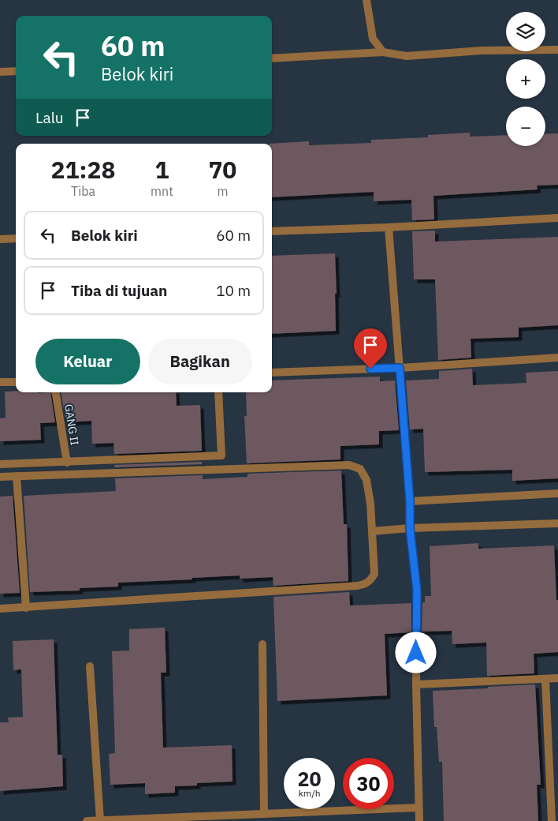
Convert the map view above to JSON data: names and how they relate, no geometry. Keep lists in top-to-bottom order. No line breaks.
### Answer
{"streets":{"street":["GANG II"]},"page":{"map_buttons":["+","−"],"turn":["60 m","Belok kiri"],"then":"Lalu","eta":["21:28","Tiba","1","mnt","70","m"],"list":[{"name":"Belok kiri","value":"60 m"},{"name":"Tiba di tujuan","value":"10 m"}],"buttons":["Keluar","Bagikan"],"speed":"20 km/h","limit":"30"}}
